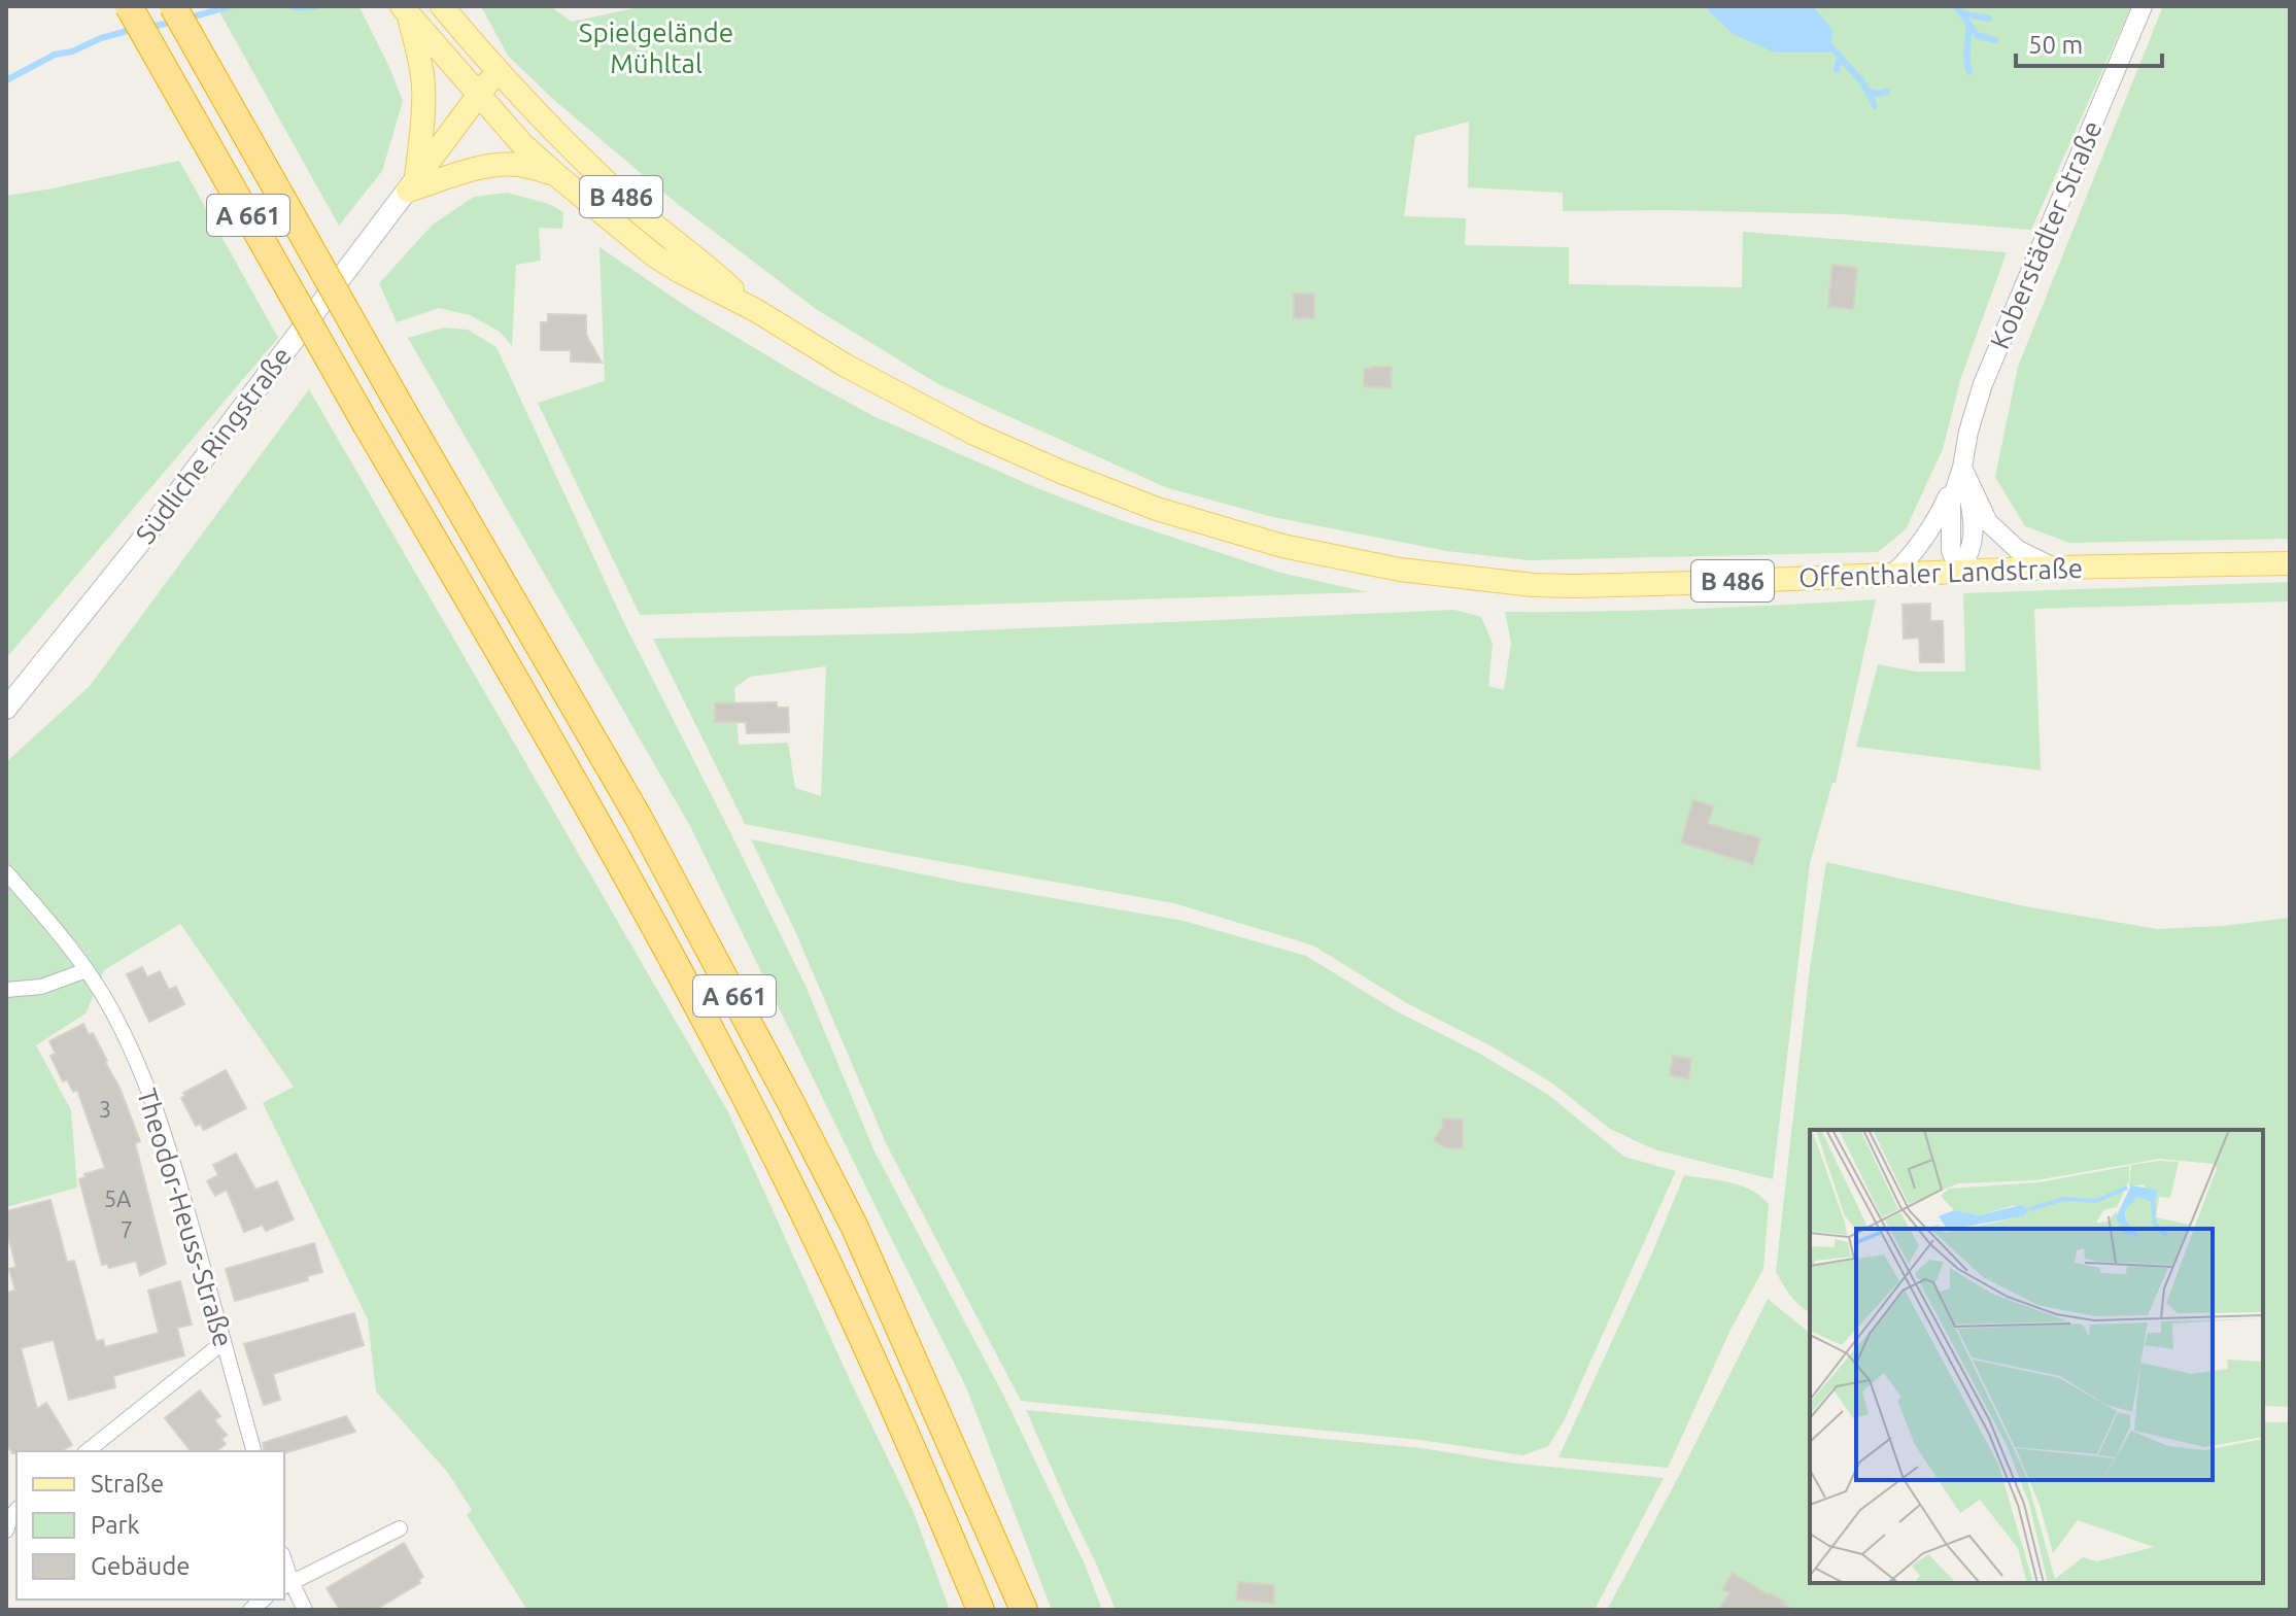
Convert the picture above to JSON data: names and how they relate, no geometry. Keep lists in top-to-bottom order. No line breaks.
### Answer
{"streets":{"highway":["A 661"],"main road":["B 486","Südliche Ringstraße","Offenthaler Landstraße"],"street":["Koberstädter Straße","Theodor-Heuss-Straße"]},"parks":["Spielgelände Mühltal"],"house_numbers":["3","5A","7"],"legend":["Straße","Park","Gebäude"],"scale_bar":"50 m"}
